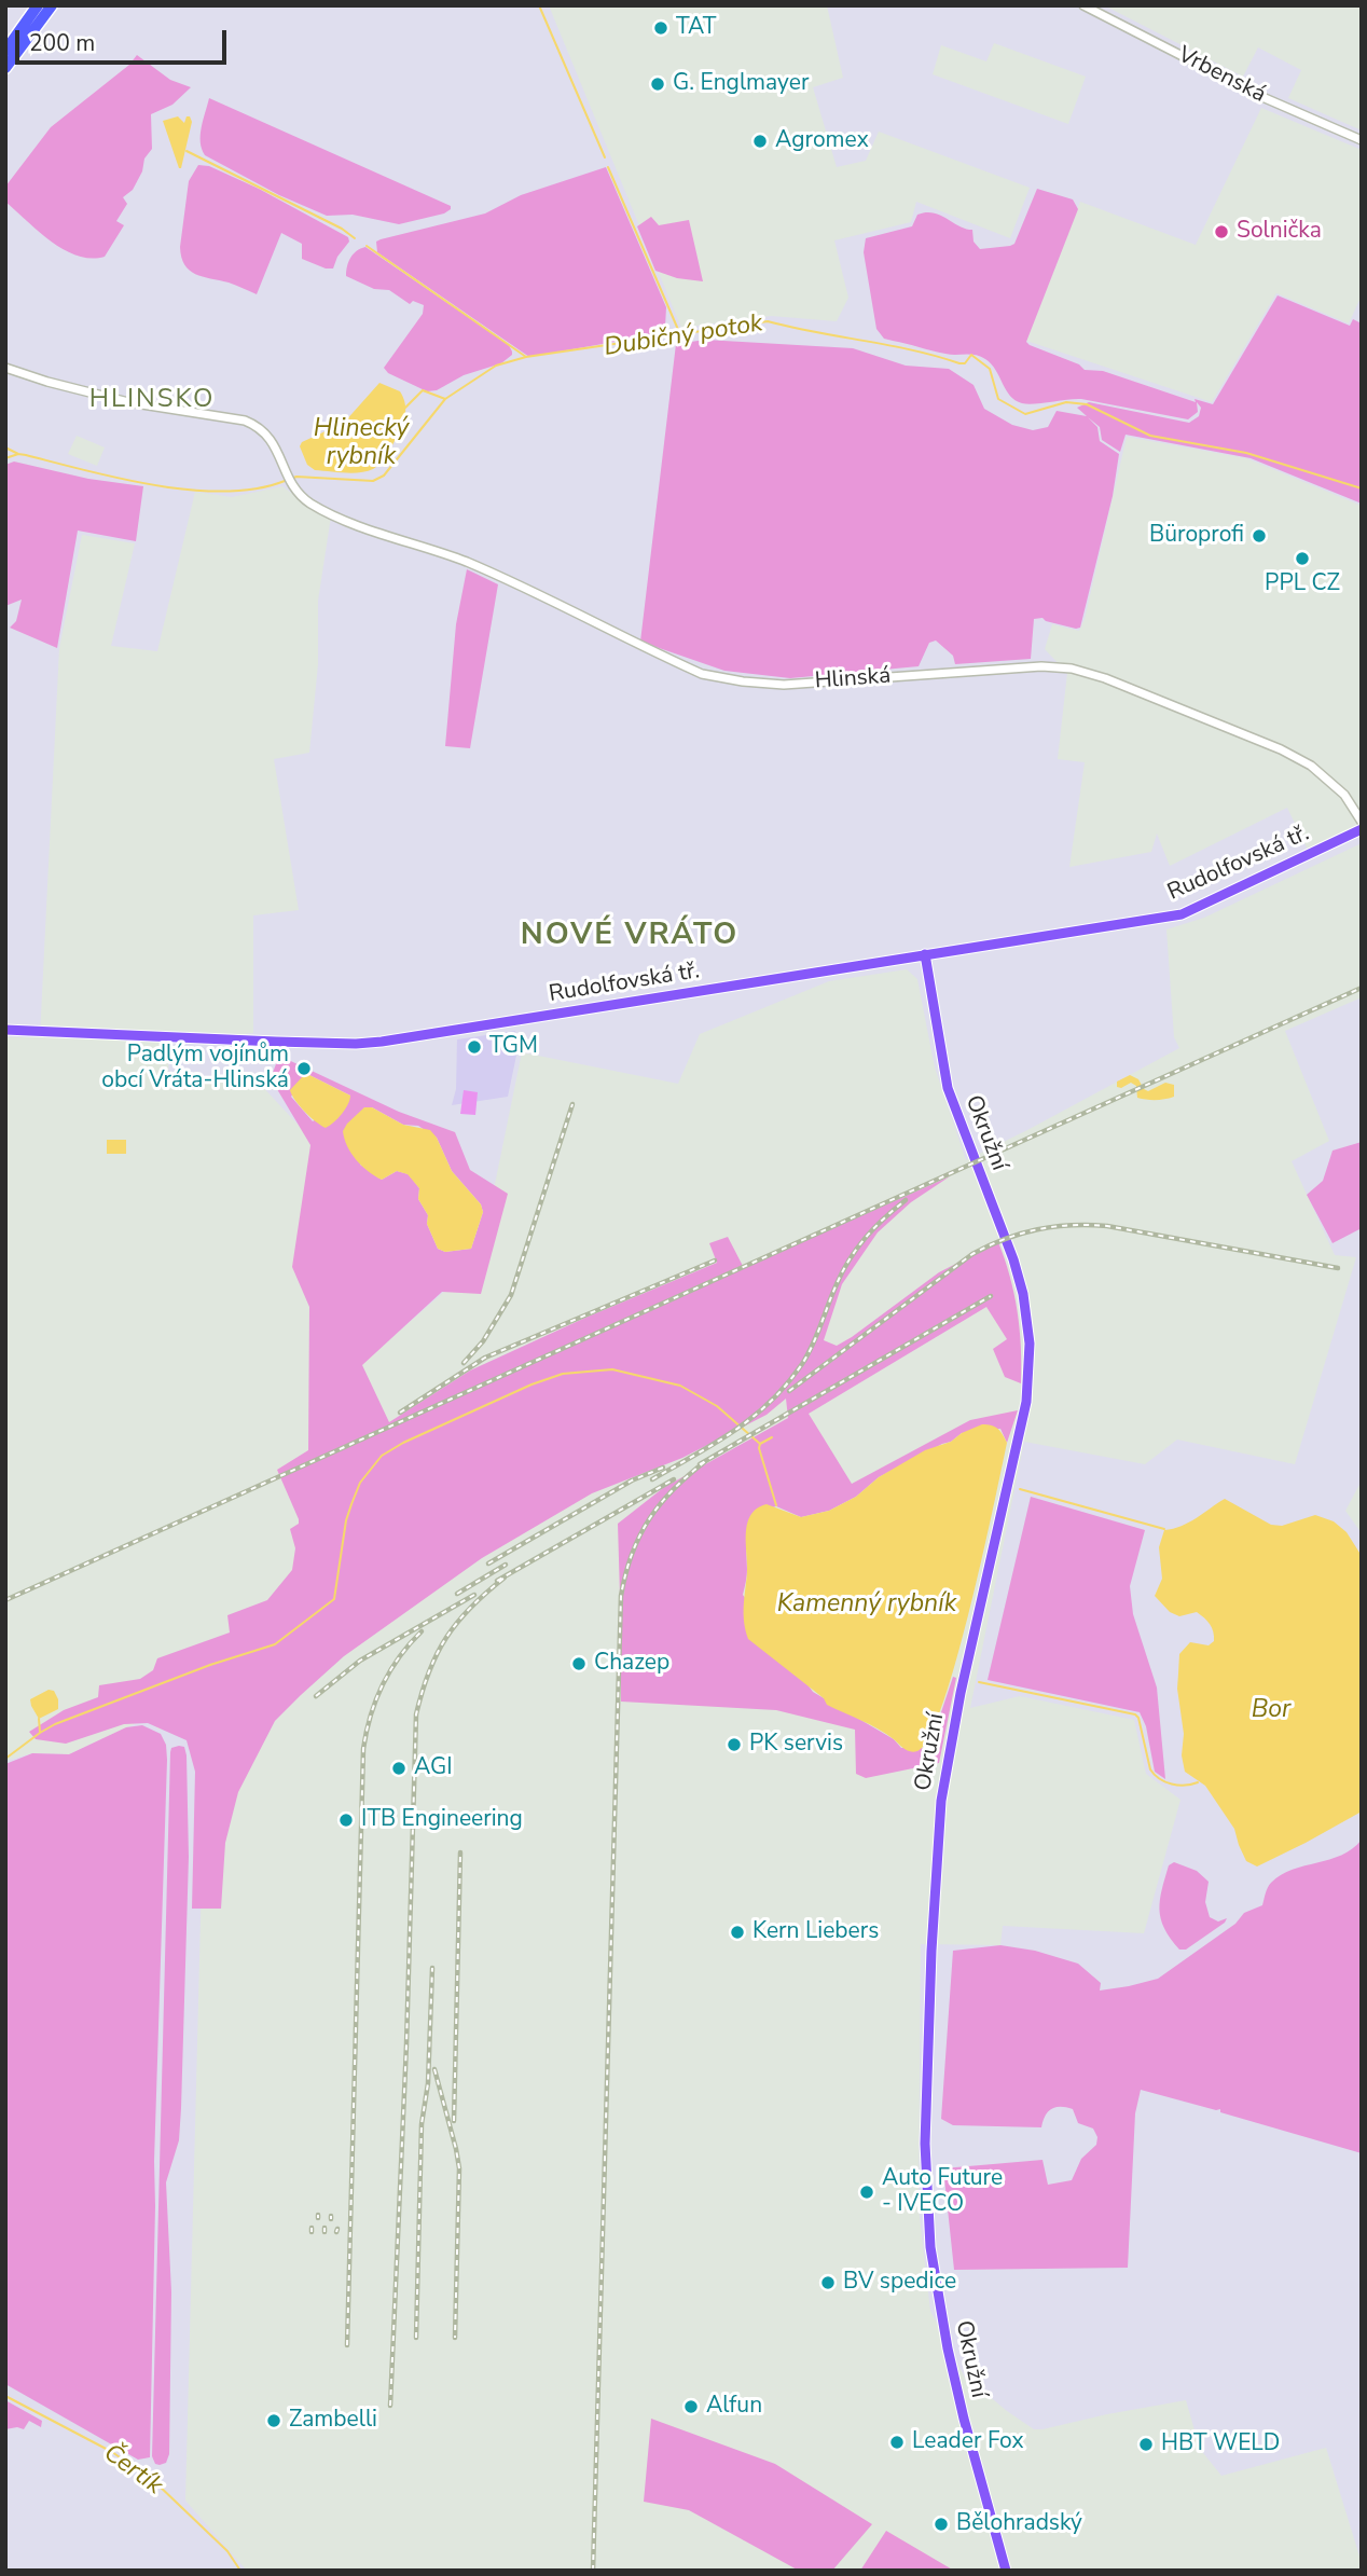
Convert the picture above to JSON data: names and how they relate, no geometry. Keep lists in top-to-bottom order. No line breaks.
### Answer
{"streets":{"main road":["Rudolfovská tř.","Okružní"],"street":["Vrbenská","Hlinská"]},"crossings":[["Rudolfovská tř.","Okružní"]],"districts":["HLINSKO","NOVÉ VRÁTO"],"water":["Dubičný potok","Hlinecký rybník","Kamenný rybník","Bor","Čertík"],"places":["TAT","G. Englmayer","Agromex","Solnička","Büroprofi","PPL CZ","TGM","Padlým vojínům obcí Vráta-Hlinská","Chazep","PK servis","AGI","ITB Engineering","Kern Liebers","Auto Future - IVECO","BV spedice","Alfun","Zambelli","Leader Fox","HBT WELD","Bělohradský"],"scale_bar":"200 m"}
